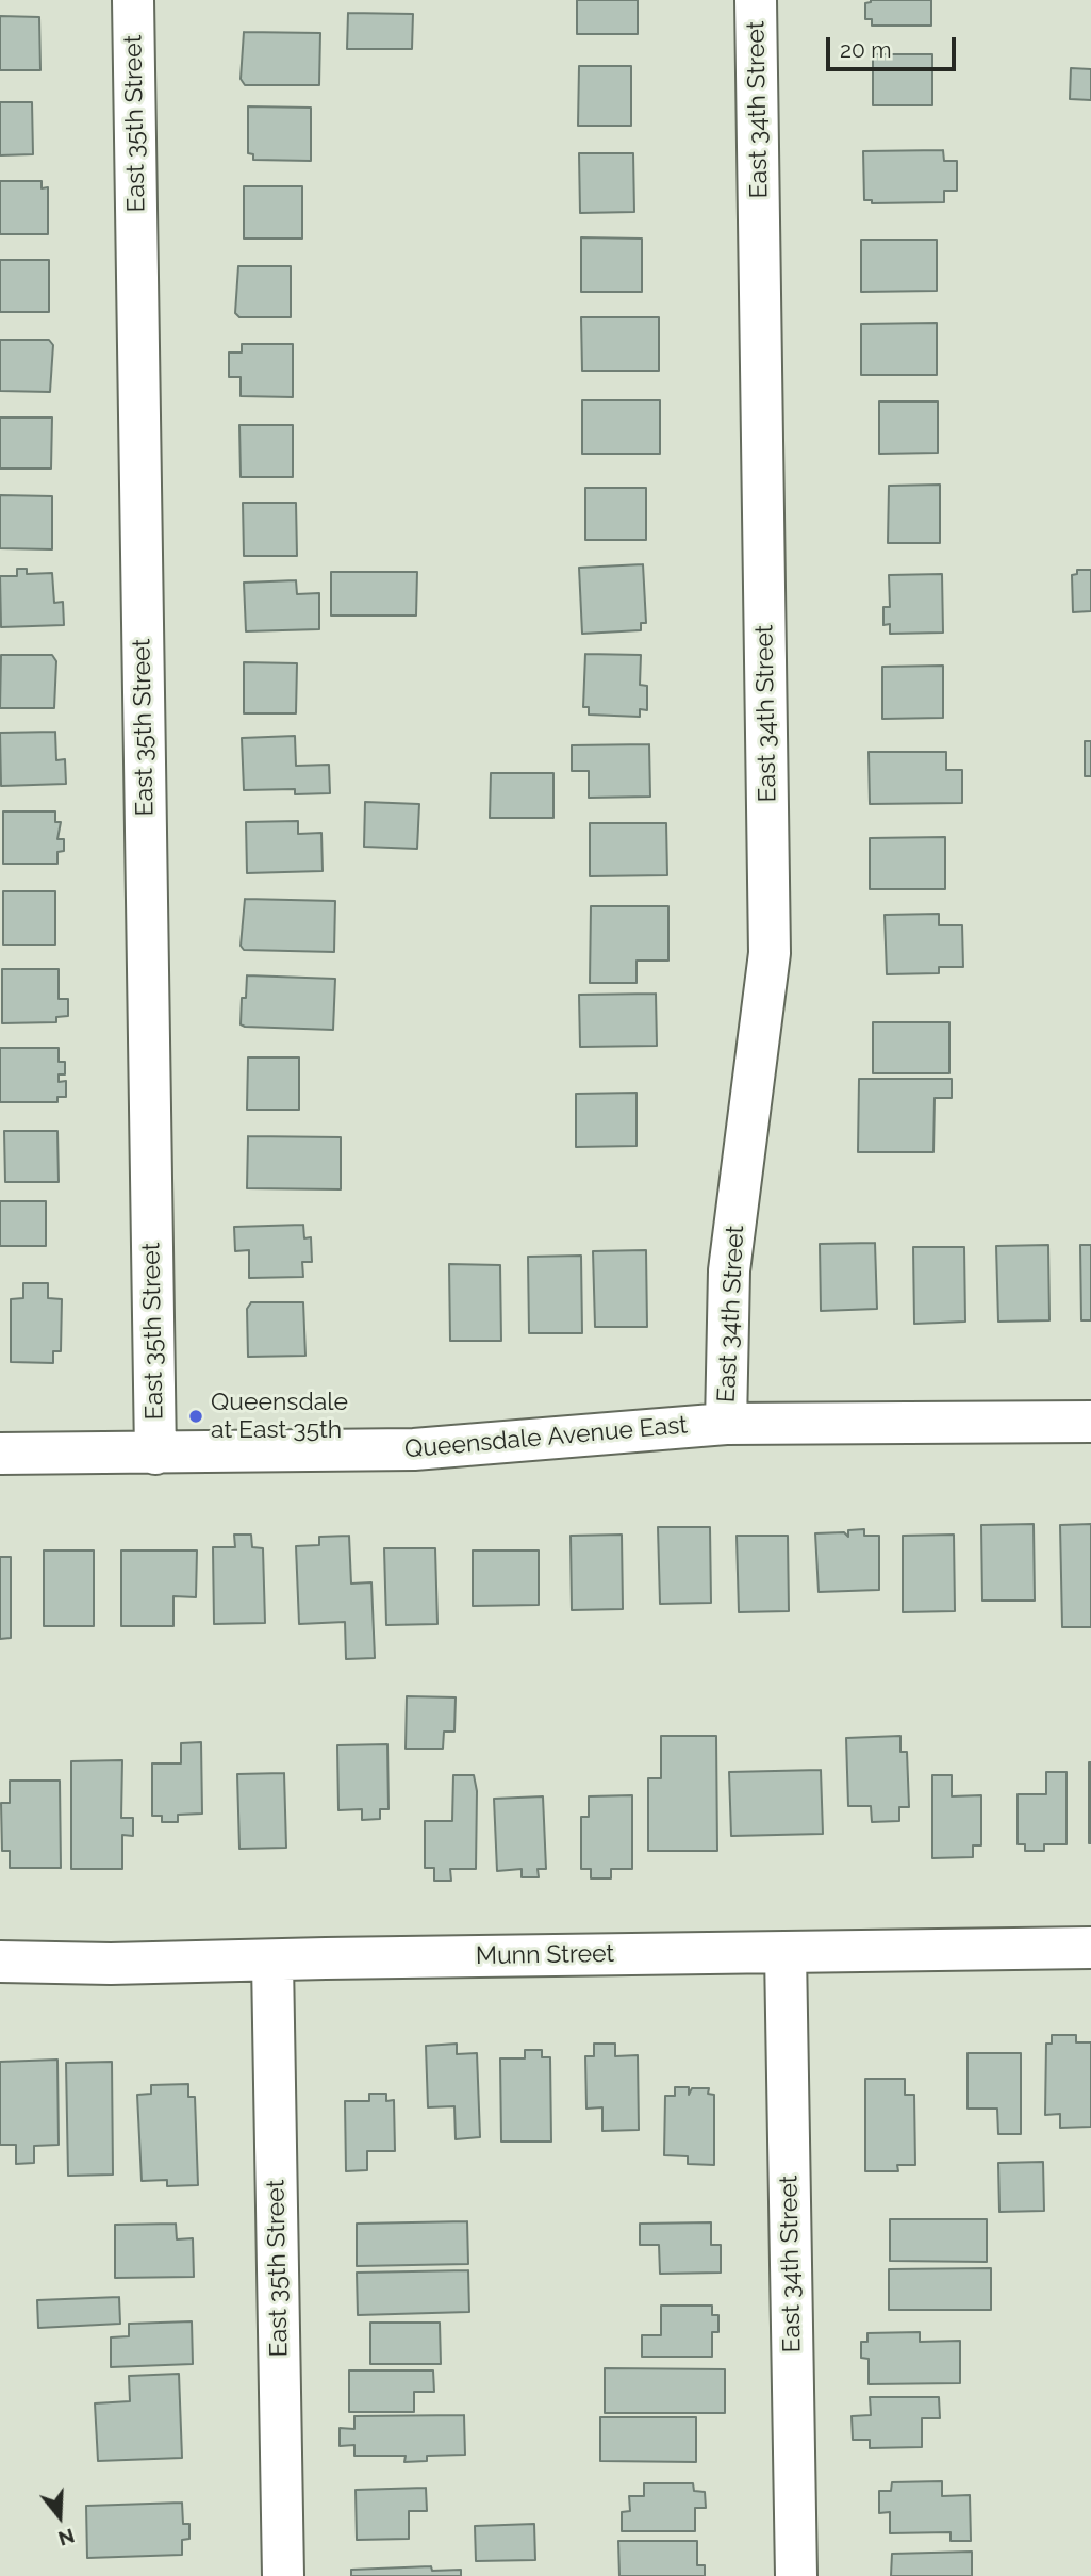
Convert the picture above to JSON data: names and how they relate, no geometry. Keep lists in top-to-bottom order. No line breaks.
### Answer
{"streets":{"street":["East 34th Street","East 35th Street","Queensdale Avenue East","Munn Street"]},"crossings":[["East 34th Street","Queensdale Avenue East"],["East 34th Street","Munn Street"],["East 35th Street","Queensdale Avenue East"],["East 35th Street","Munn Street"]],"places":["Queensdale at East 35th"],"scale_bar":"20 m","north":"bottom"}
